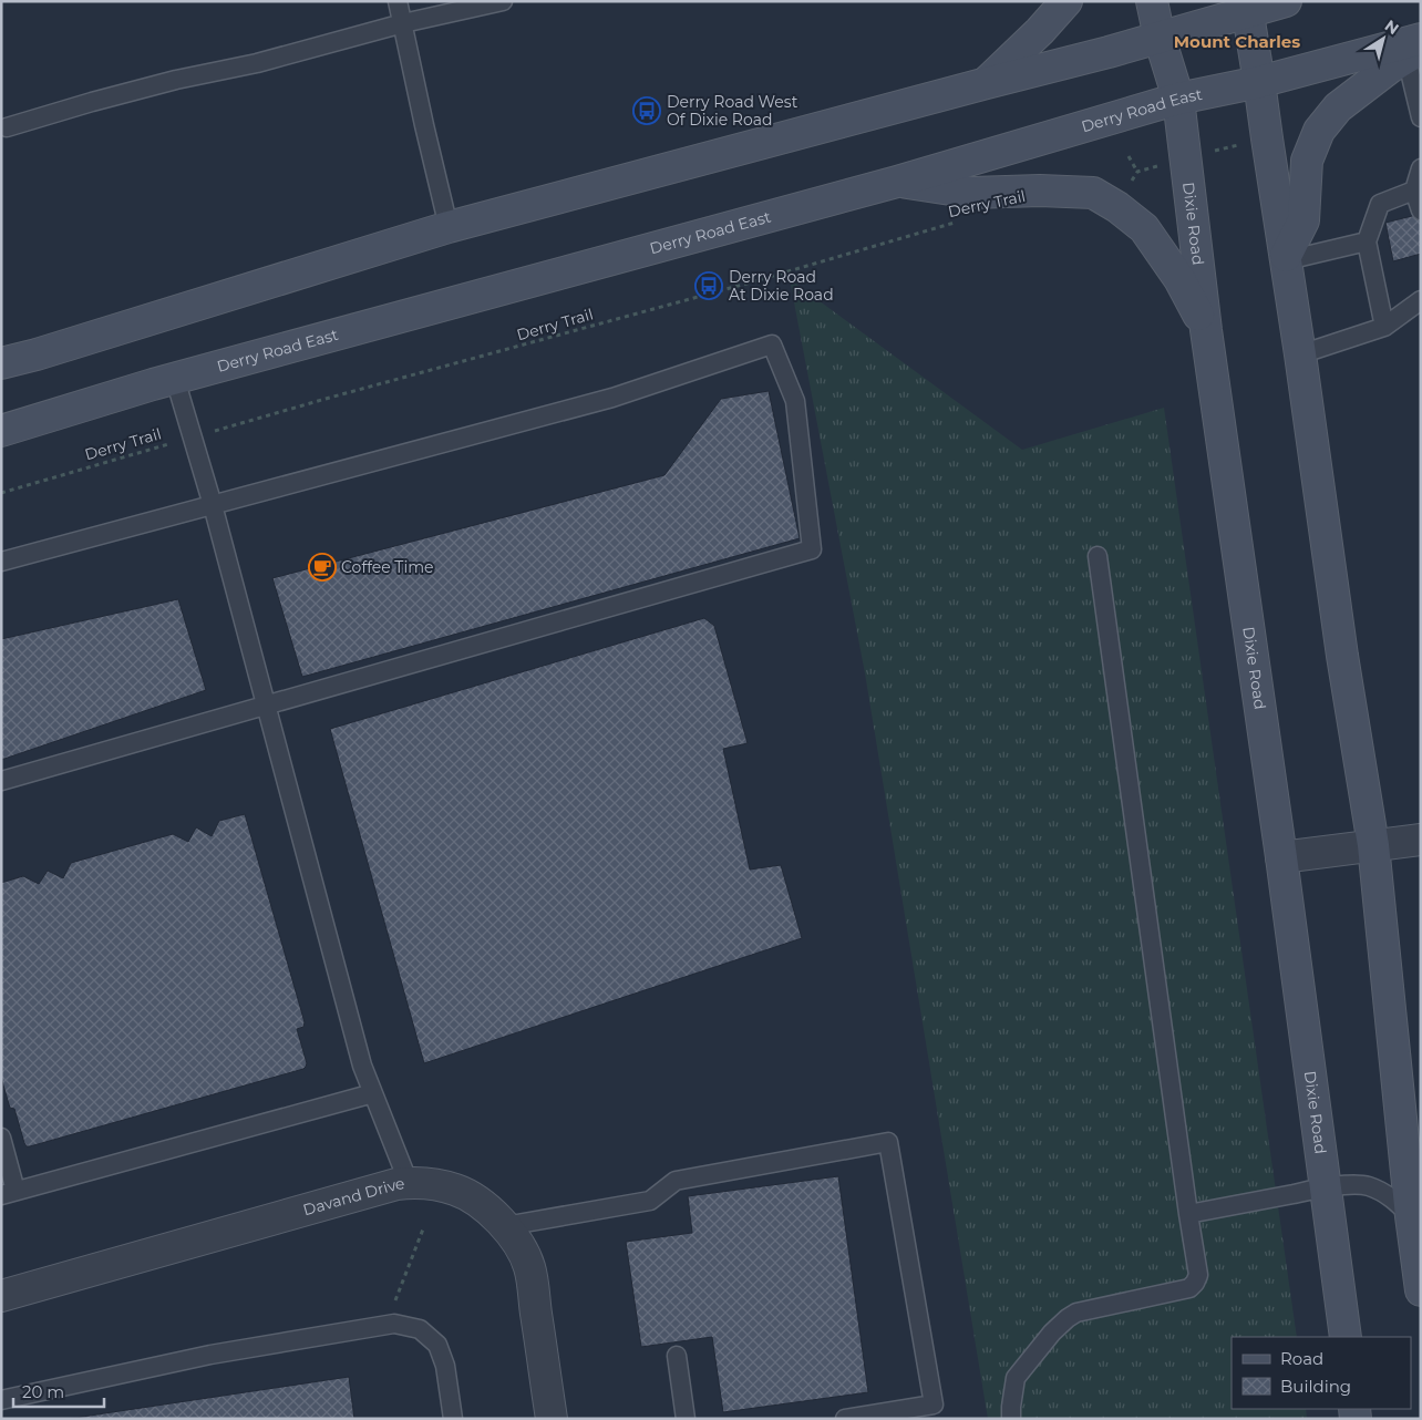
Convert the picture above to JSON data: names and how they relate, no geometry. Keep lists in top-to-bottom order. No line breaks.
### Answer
{"streets":{"main road":["Derry Road East","Dixie Road"],"street":["Davand Drive"],"path":["Derry Trail"]},"crossings":[["Derry Road East","Dixie Road"]],"districts":["Mount Charles"],"places":{"bus stop":["Derry Road West Of Dixie Road","Derry Road At Dixie Road"],"cafe":["Coffee Time"]},"legend":["Road","Building"],"scale_bar":"20 m","north":"top right"}
